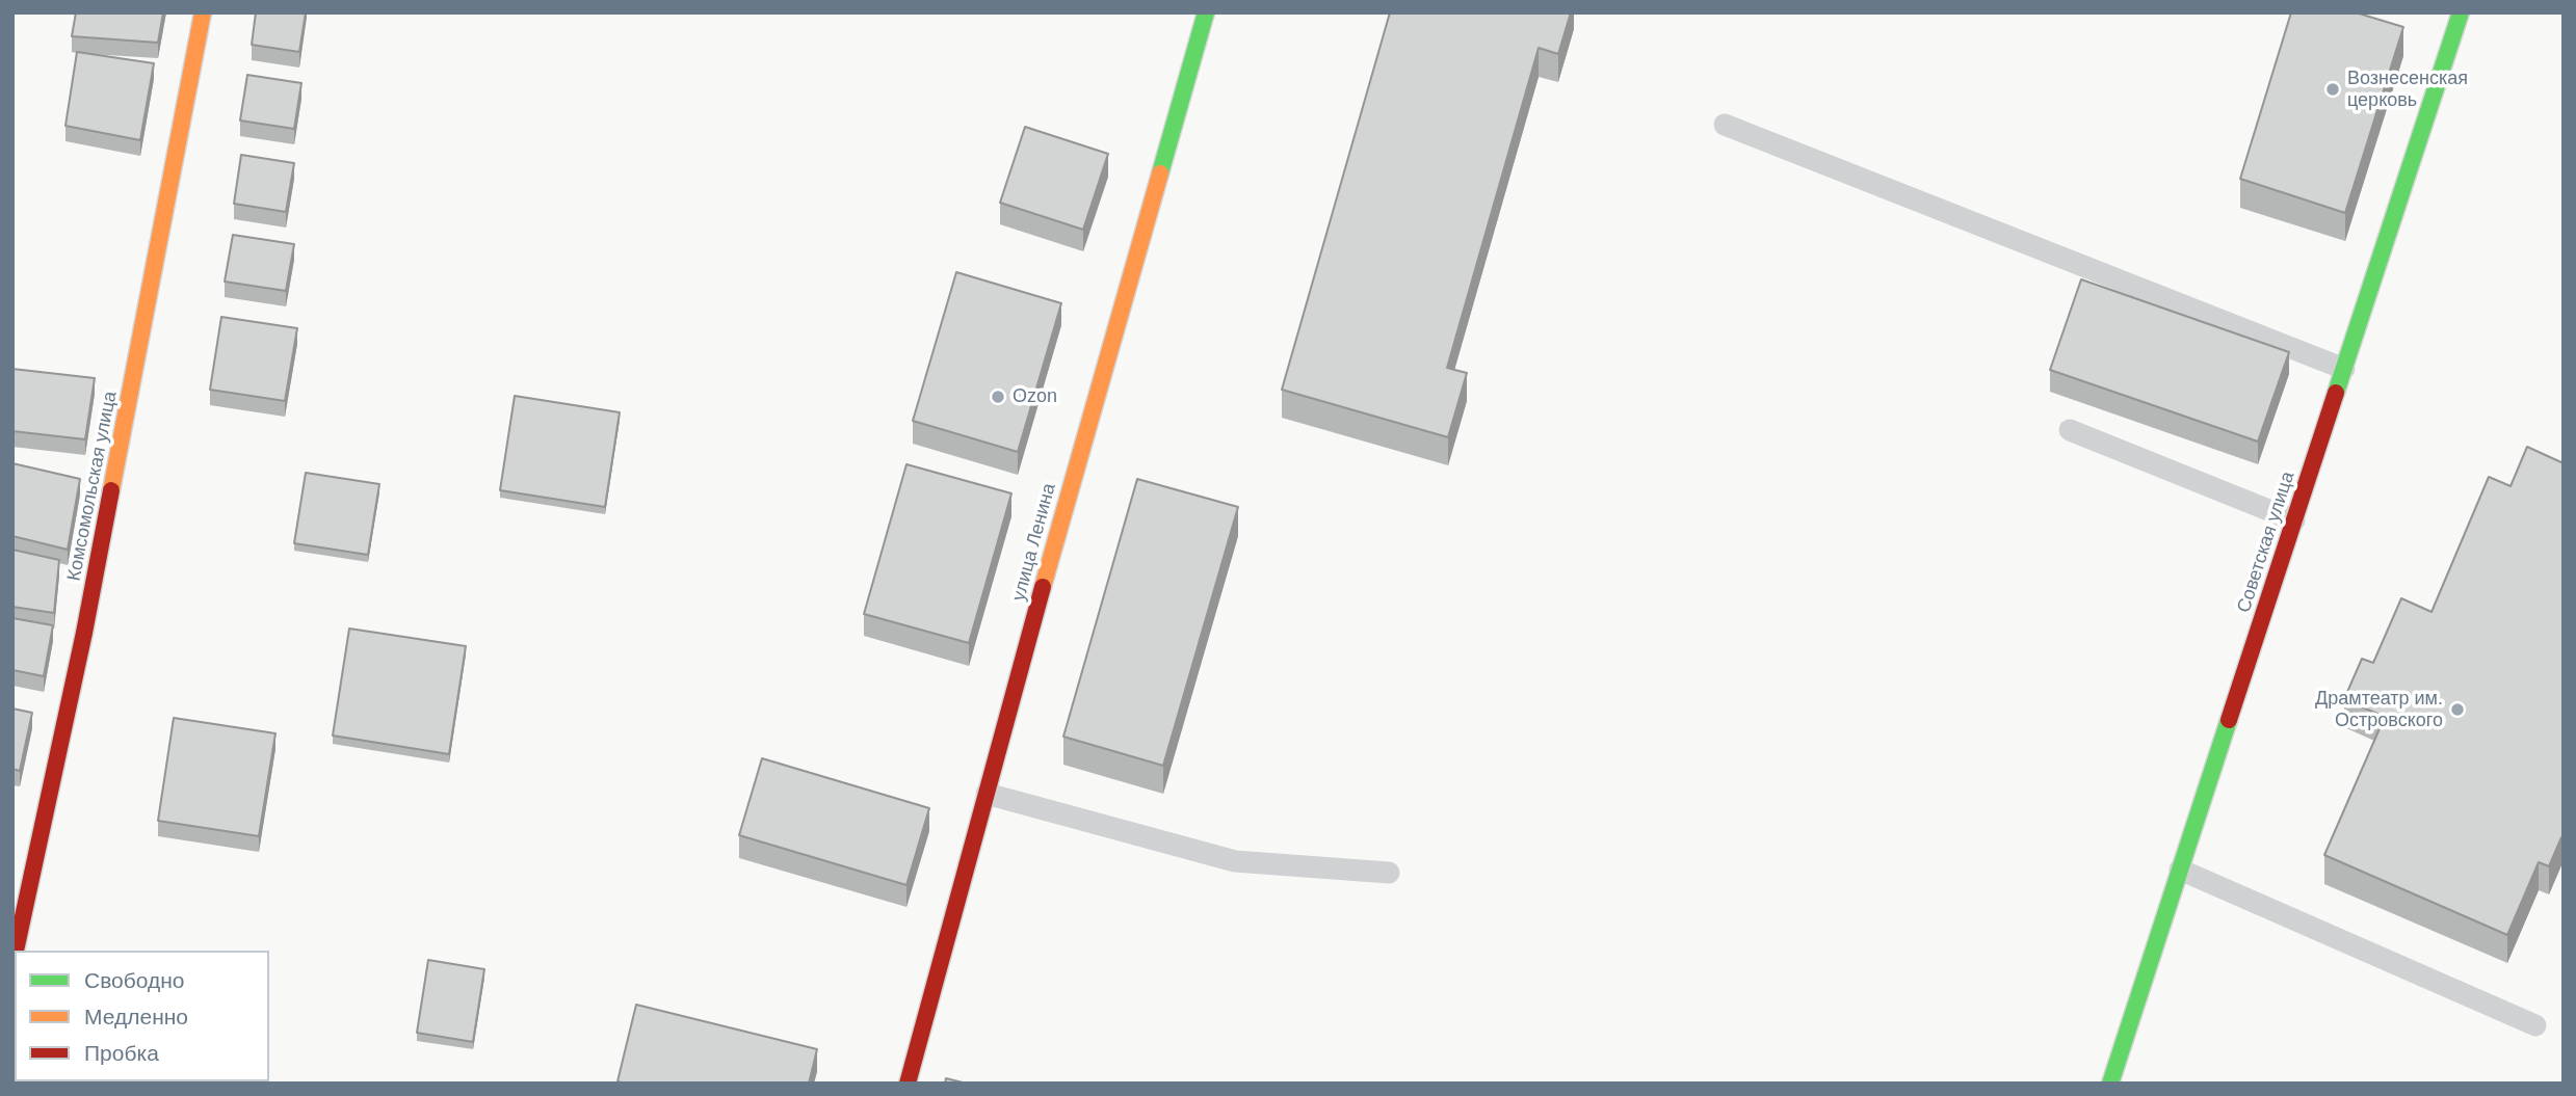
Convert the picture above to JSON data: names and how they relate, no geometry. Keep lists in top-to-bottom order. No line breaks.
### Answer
{"streets":{"street":["Комсомольская улица","улица Ленина","Советская улица"]},"places":["Вознесенская церковь","Ozon","Драмтеатр им. Островского"],"legend":["Свободно","Медленно","Пробка"]}
